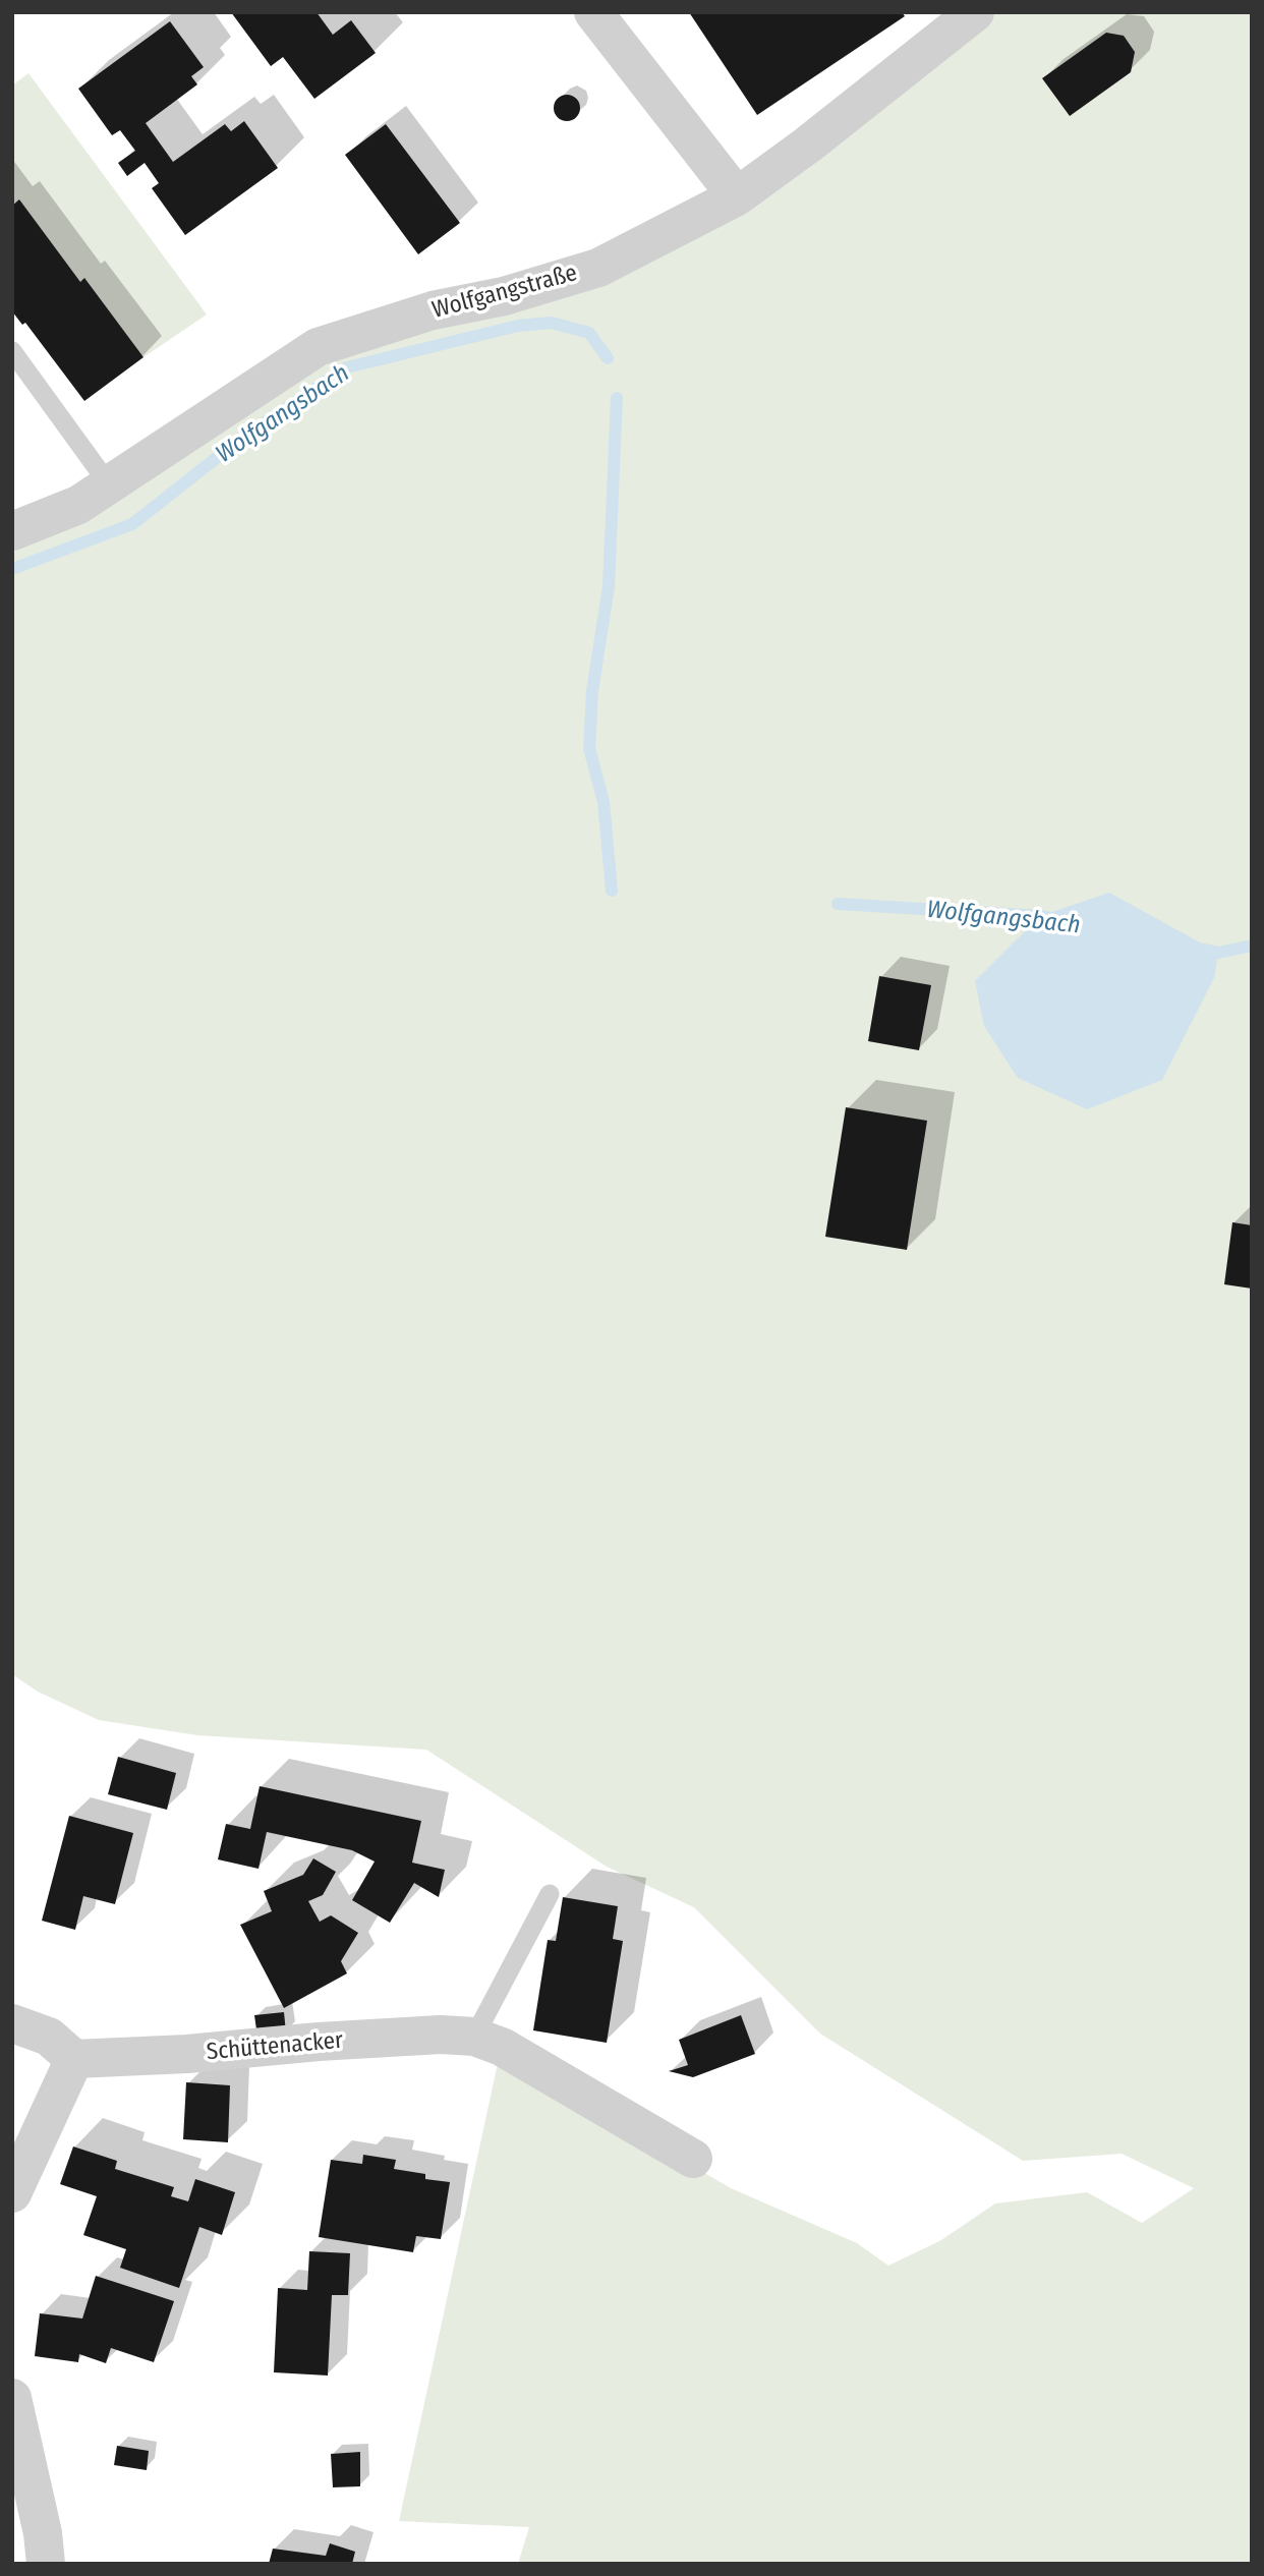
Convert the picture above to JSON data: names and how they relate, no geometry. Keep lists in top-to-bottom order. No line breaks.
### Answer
{"streets":{"street":["Wolfgangstraße","Schüttenacker"]},"water":["Wolfgangsbach"]}
